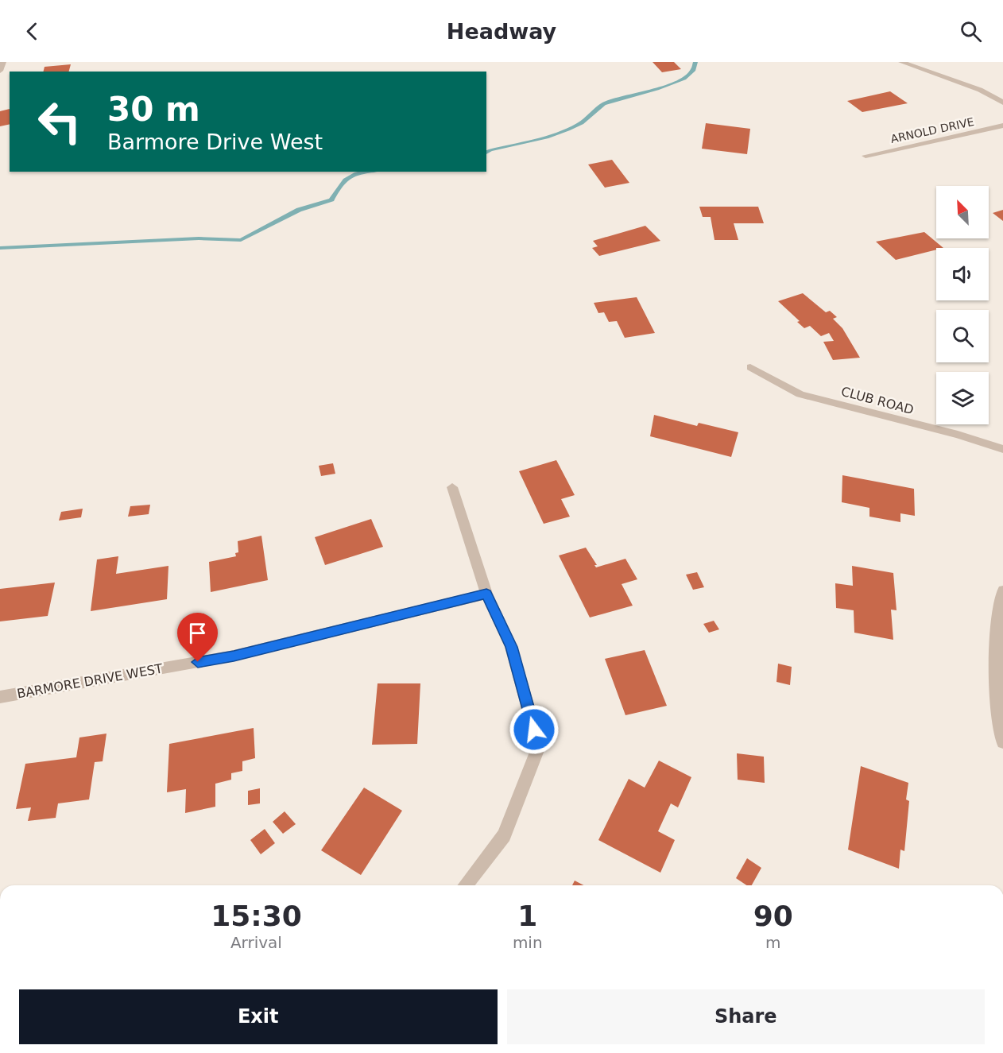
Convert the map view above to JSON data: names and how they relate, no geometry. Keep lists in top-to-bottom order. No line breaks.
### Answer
{"streets":{"street":["ARNOLD DRIVE","CLUB ROAD","BARMORE DRIVE WEST"]},"north":"top left","page":{"header":"Headway","turn":["30 m","Barmore Drive West"],"eta":["15:30","Arrival","1","min","90","m"],"buttons":["Exit","Share"]}}
